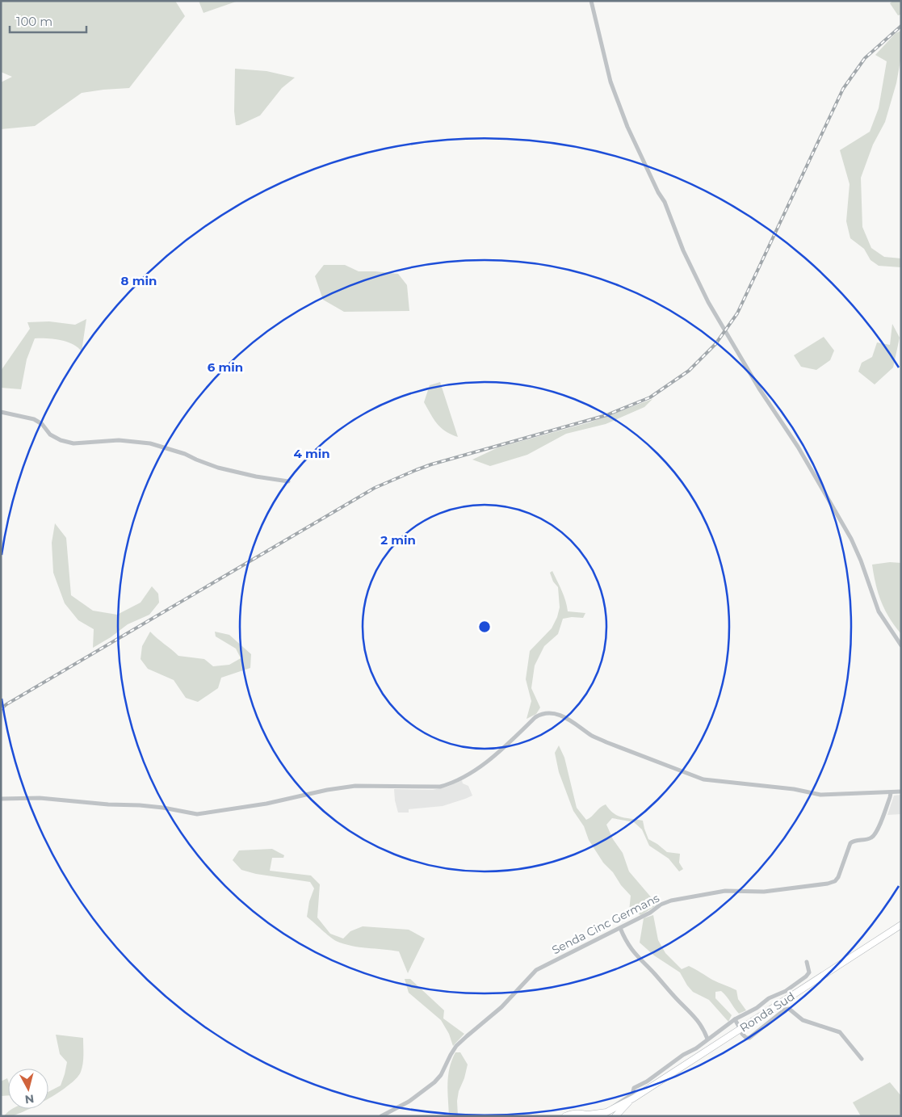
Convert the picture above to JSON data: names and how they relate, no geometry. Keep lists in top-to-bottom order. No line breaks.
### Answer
{"streets":{"main road":["Ronda Sud"],"street":["Senda Cinc Germans"]},"scale_bar":"100 m","north":"bottom","rings":["8 min","6 min","4 min","2 min"]}
